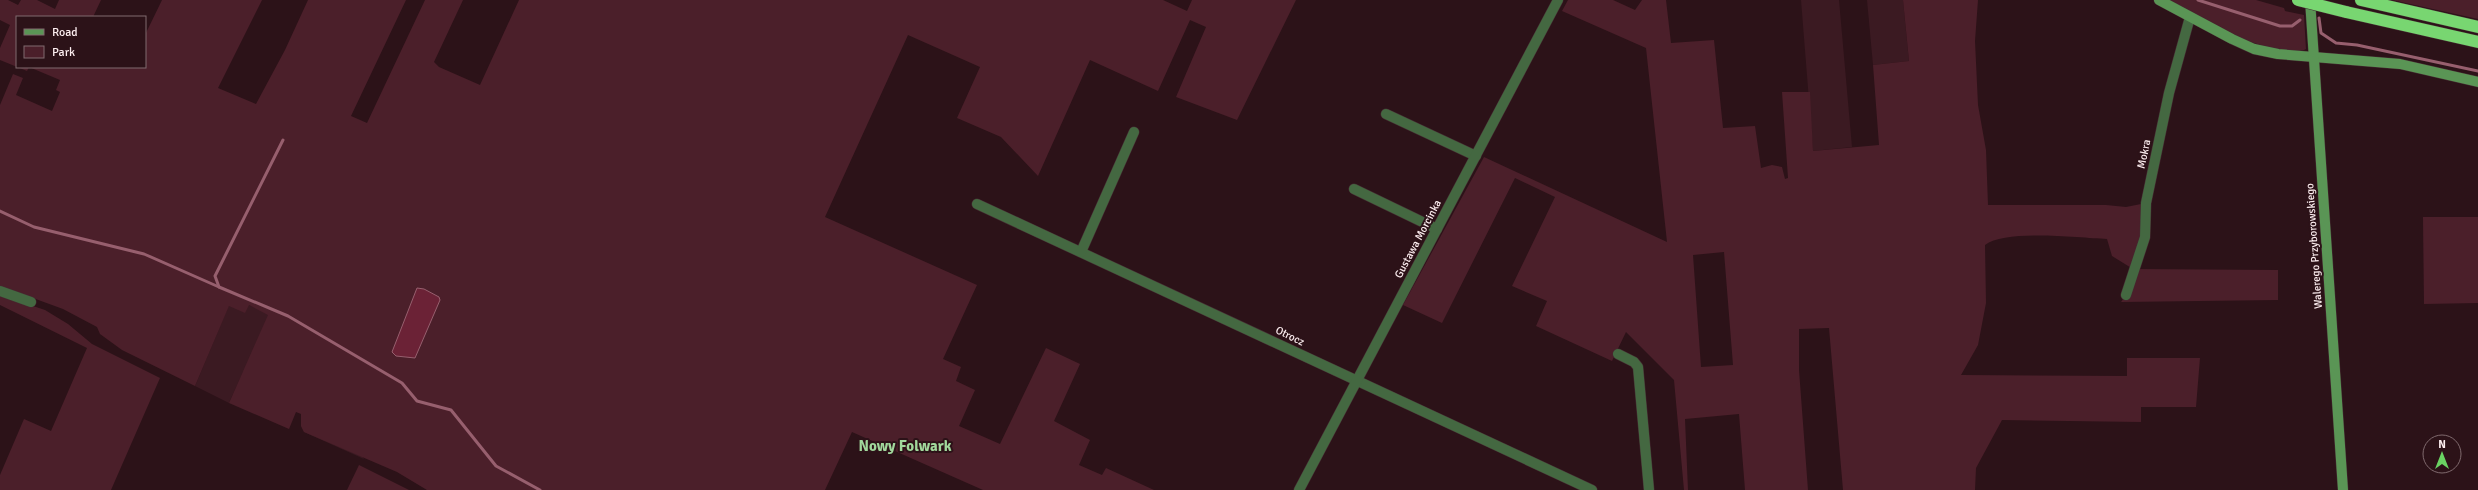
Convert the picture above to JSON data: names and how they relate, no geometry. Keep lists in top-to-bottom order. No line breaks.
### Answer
{"streets":{"street":["Mokra","Gustawa Morcinka","Walerego Przyborowskiego","Otrocz"]},"crossings":[["Gustawa Morcinka","Otrocz"]],"districts":["Nowy Folwark"],"legend":["Road","Park"],"north":"top"}
